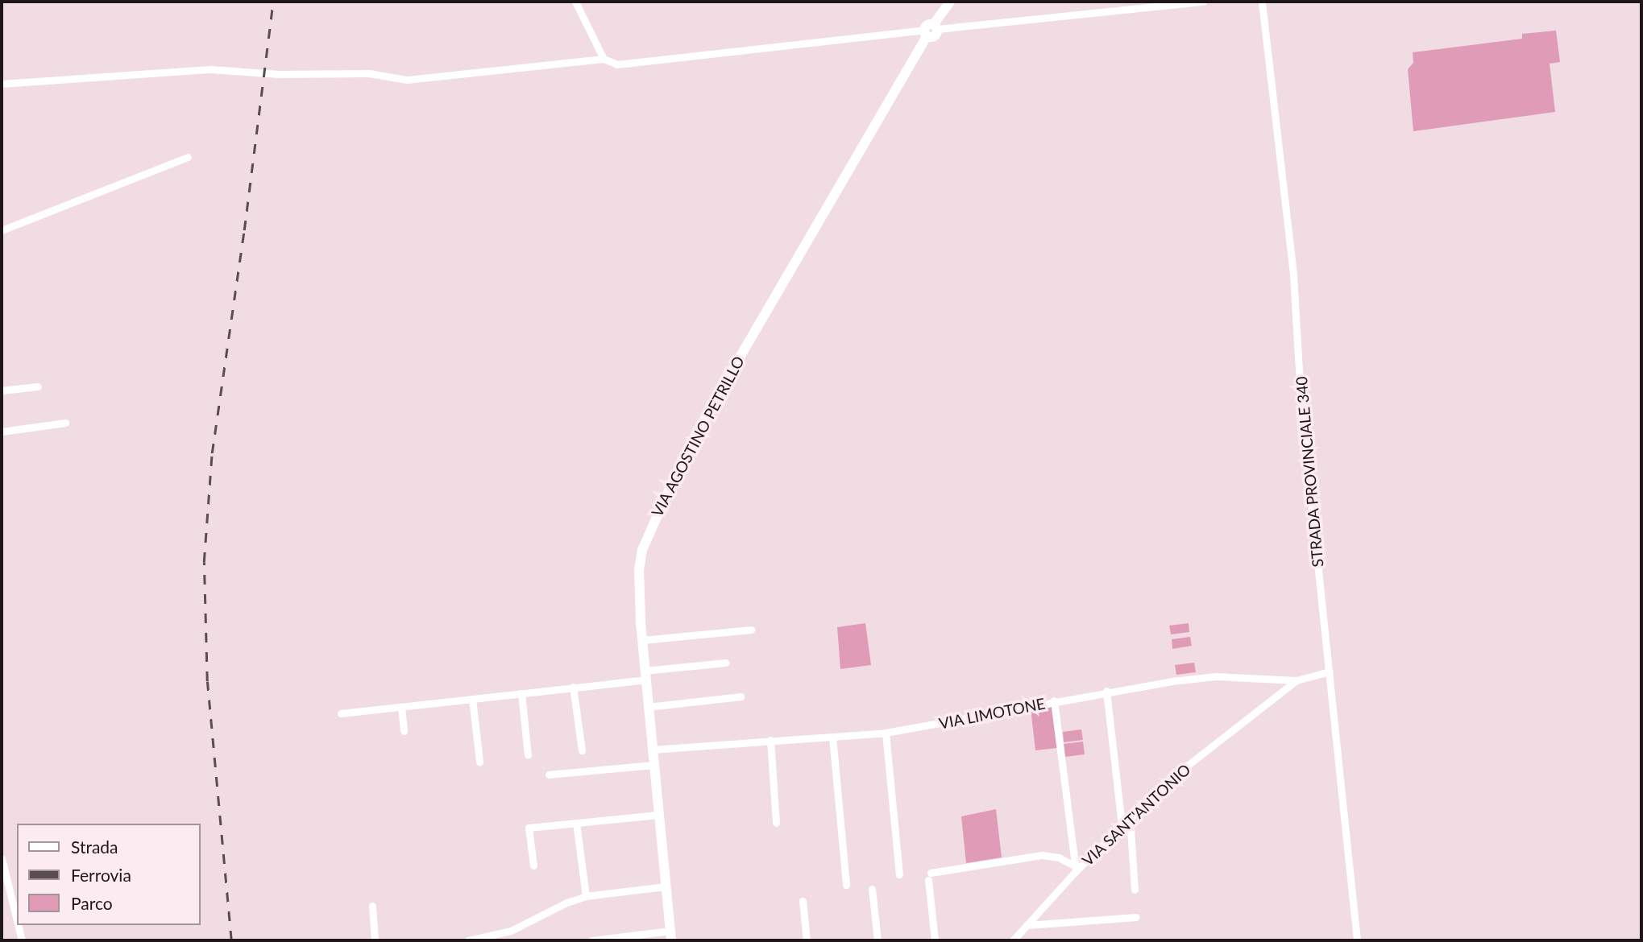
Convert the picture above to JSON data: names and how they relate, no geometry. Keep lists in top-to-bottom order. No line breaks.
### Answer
{"streets":{"street":["VIA AGOSTINO PETRILLO","STRADA PROVINCIALE 340","VIA LIMOTONE","VIA SANT'ANTONIO"]},"crossings":[["VIA AGOSTINO PETRILLO","VIA LIMOTONE"],["STRADA PROVINCIALE 340","VIA LIMOTONE"],["VIA LIMOTONE","VIA SANT'ANTONIO"]],"legend":["Strada","Ferrovia","Parco"]}
